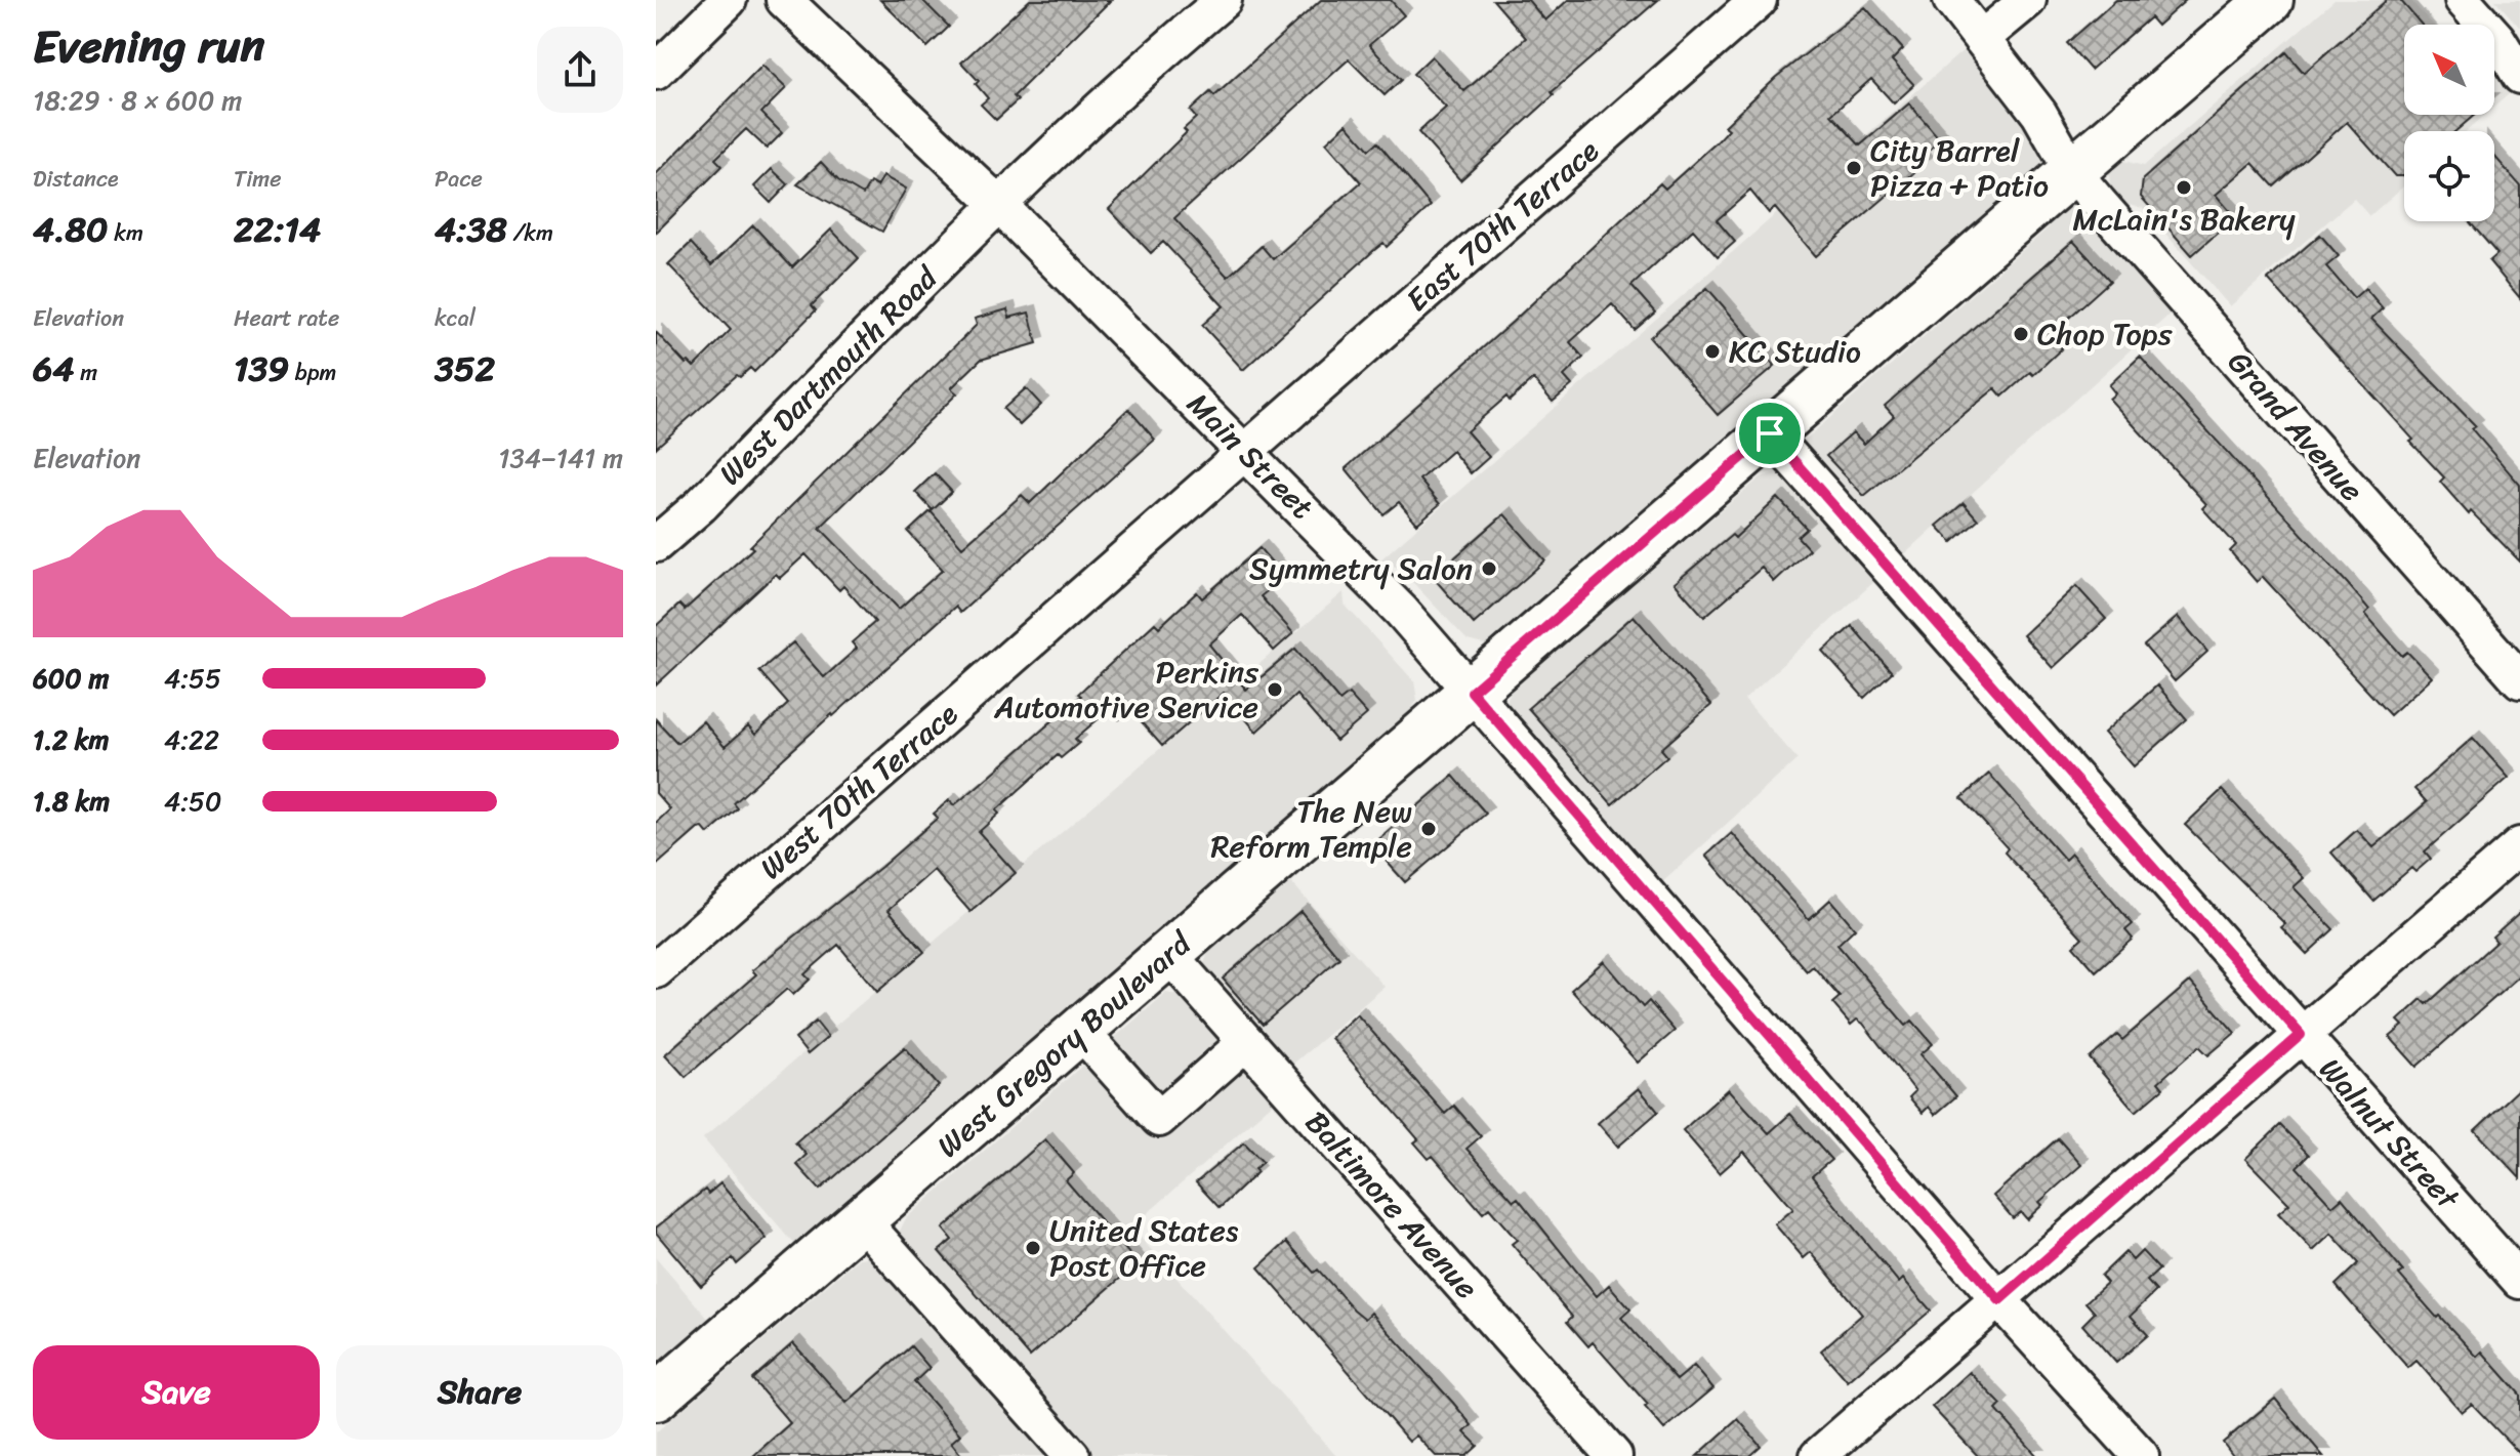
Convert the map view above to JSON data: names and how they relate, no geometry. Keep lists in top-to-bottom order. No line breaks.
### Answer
{"streets":{"main road":["West Gregory Boulevard"],"street":["East 70th Terrace","West Dartmouth Road","Grand Avenue","Main Street","West 70th Terrace","Walnut Street","Baltimore Avenue"]},"crossings":[["East 70th Terrace","Main Street"],["East 70th Terrace","West 70th Terrace"],["West Dartmouth Road","Main Street"],["Grand Avenue","West Gregory Boulevard"],["Main Street","West 70th Terrace"],["Main Street","West Gregory Boulevard"],["West Gregory Boulevard","Walnut Street"],["West Gregory Boulevard","Baltimore Avenue"]],"places":["City Barrel Pizza + Patio","McLain's Bakery","Chop Tops","KC Studio","Symmetry Salon","Perkins Automotive Service","The New Reform Temple","United States Post Office"],"north":"top left","page":{"heading":["Evening run","18:29 · 8 × 600 m"],"stats":[["Distance","4.80 km"],["Time","22:14"],["Pace","4:38 /km"],["Elevation","64 m"],["Heart rate","139 bpm"],["kcal","352"]],"chart":["Elevation","134–141 m"],"list":[{"name":"600 m","note":"4:55"},{"name":"1.2 km","note":"4:22"},{"name":"1.8 km","note":"4:50"}],"buttons":["Save","Share"]}}
